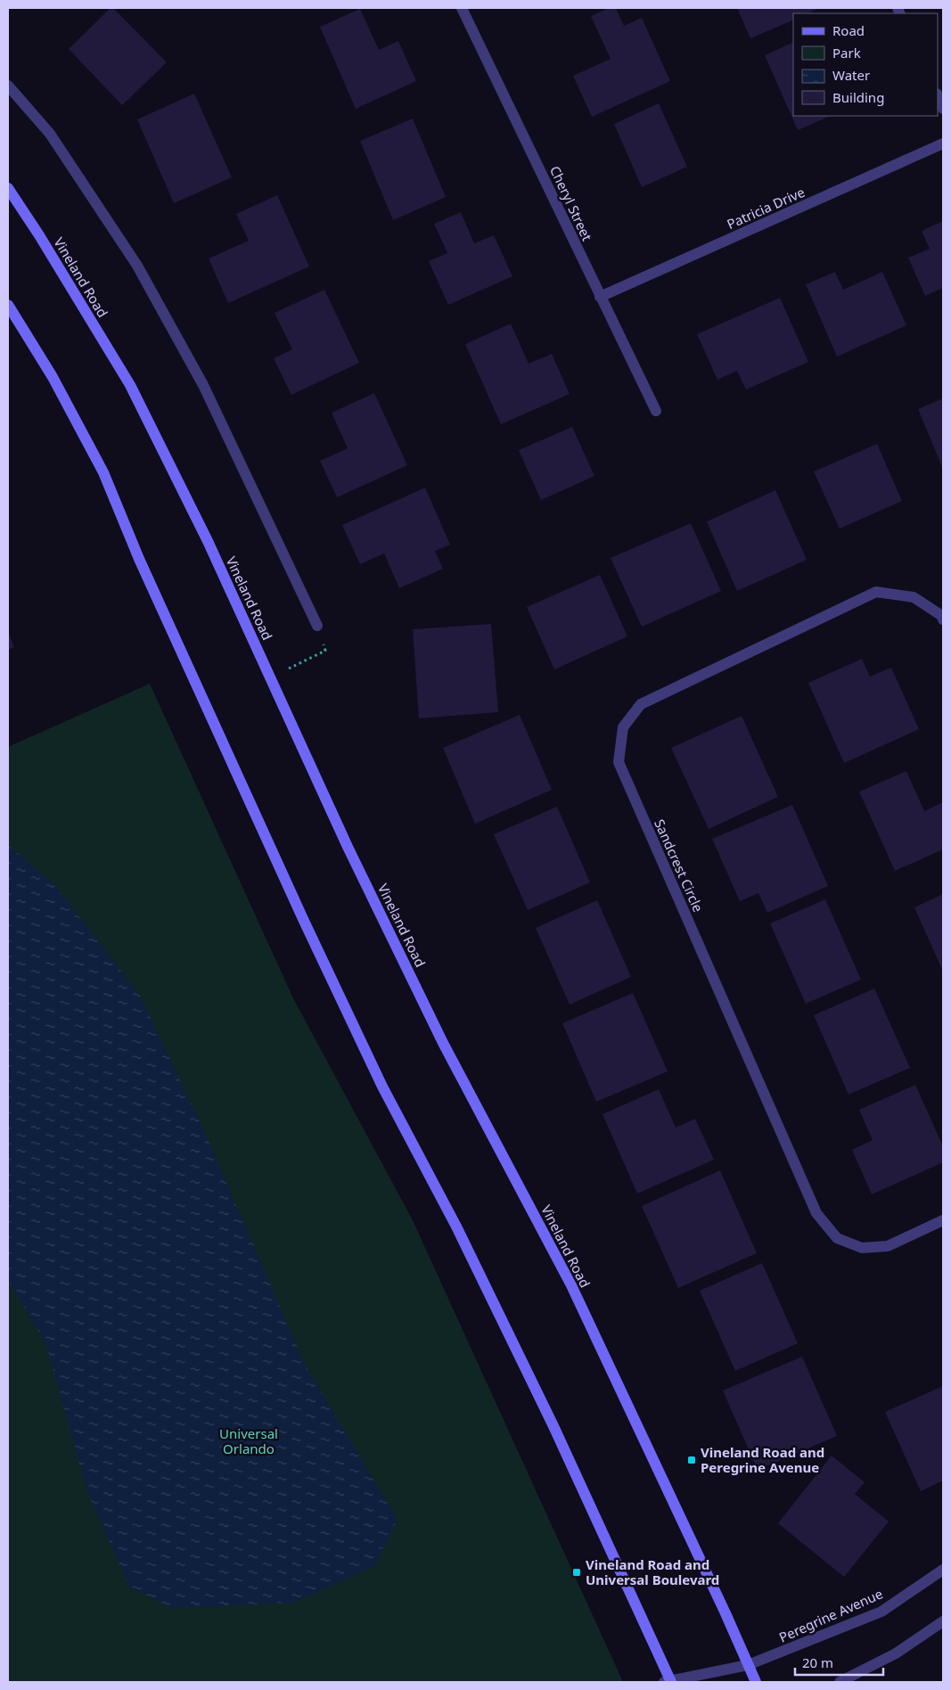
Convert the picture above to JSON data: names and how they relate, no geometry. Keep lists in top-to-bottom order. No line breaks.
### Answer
{"streets":{"main road":["Vineland Road"],"street":["Cheryl Street","Patricia Drive","Sandcrest Circle","Peregrine Avenue"]},"crossings":[["Cheryl Street","Patricia Drive"],["Vineland Road","Peregrine Avenue"]],"parks":["Universal Orlando"],"places":{"transit":["Vineland Road and Peregrine Avenue","Vineland Road and Universal Boulevard"]},"legend":["Road","Park","Water","Building"],"scale_bar":"20 m"}
